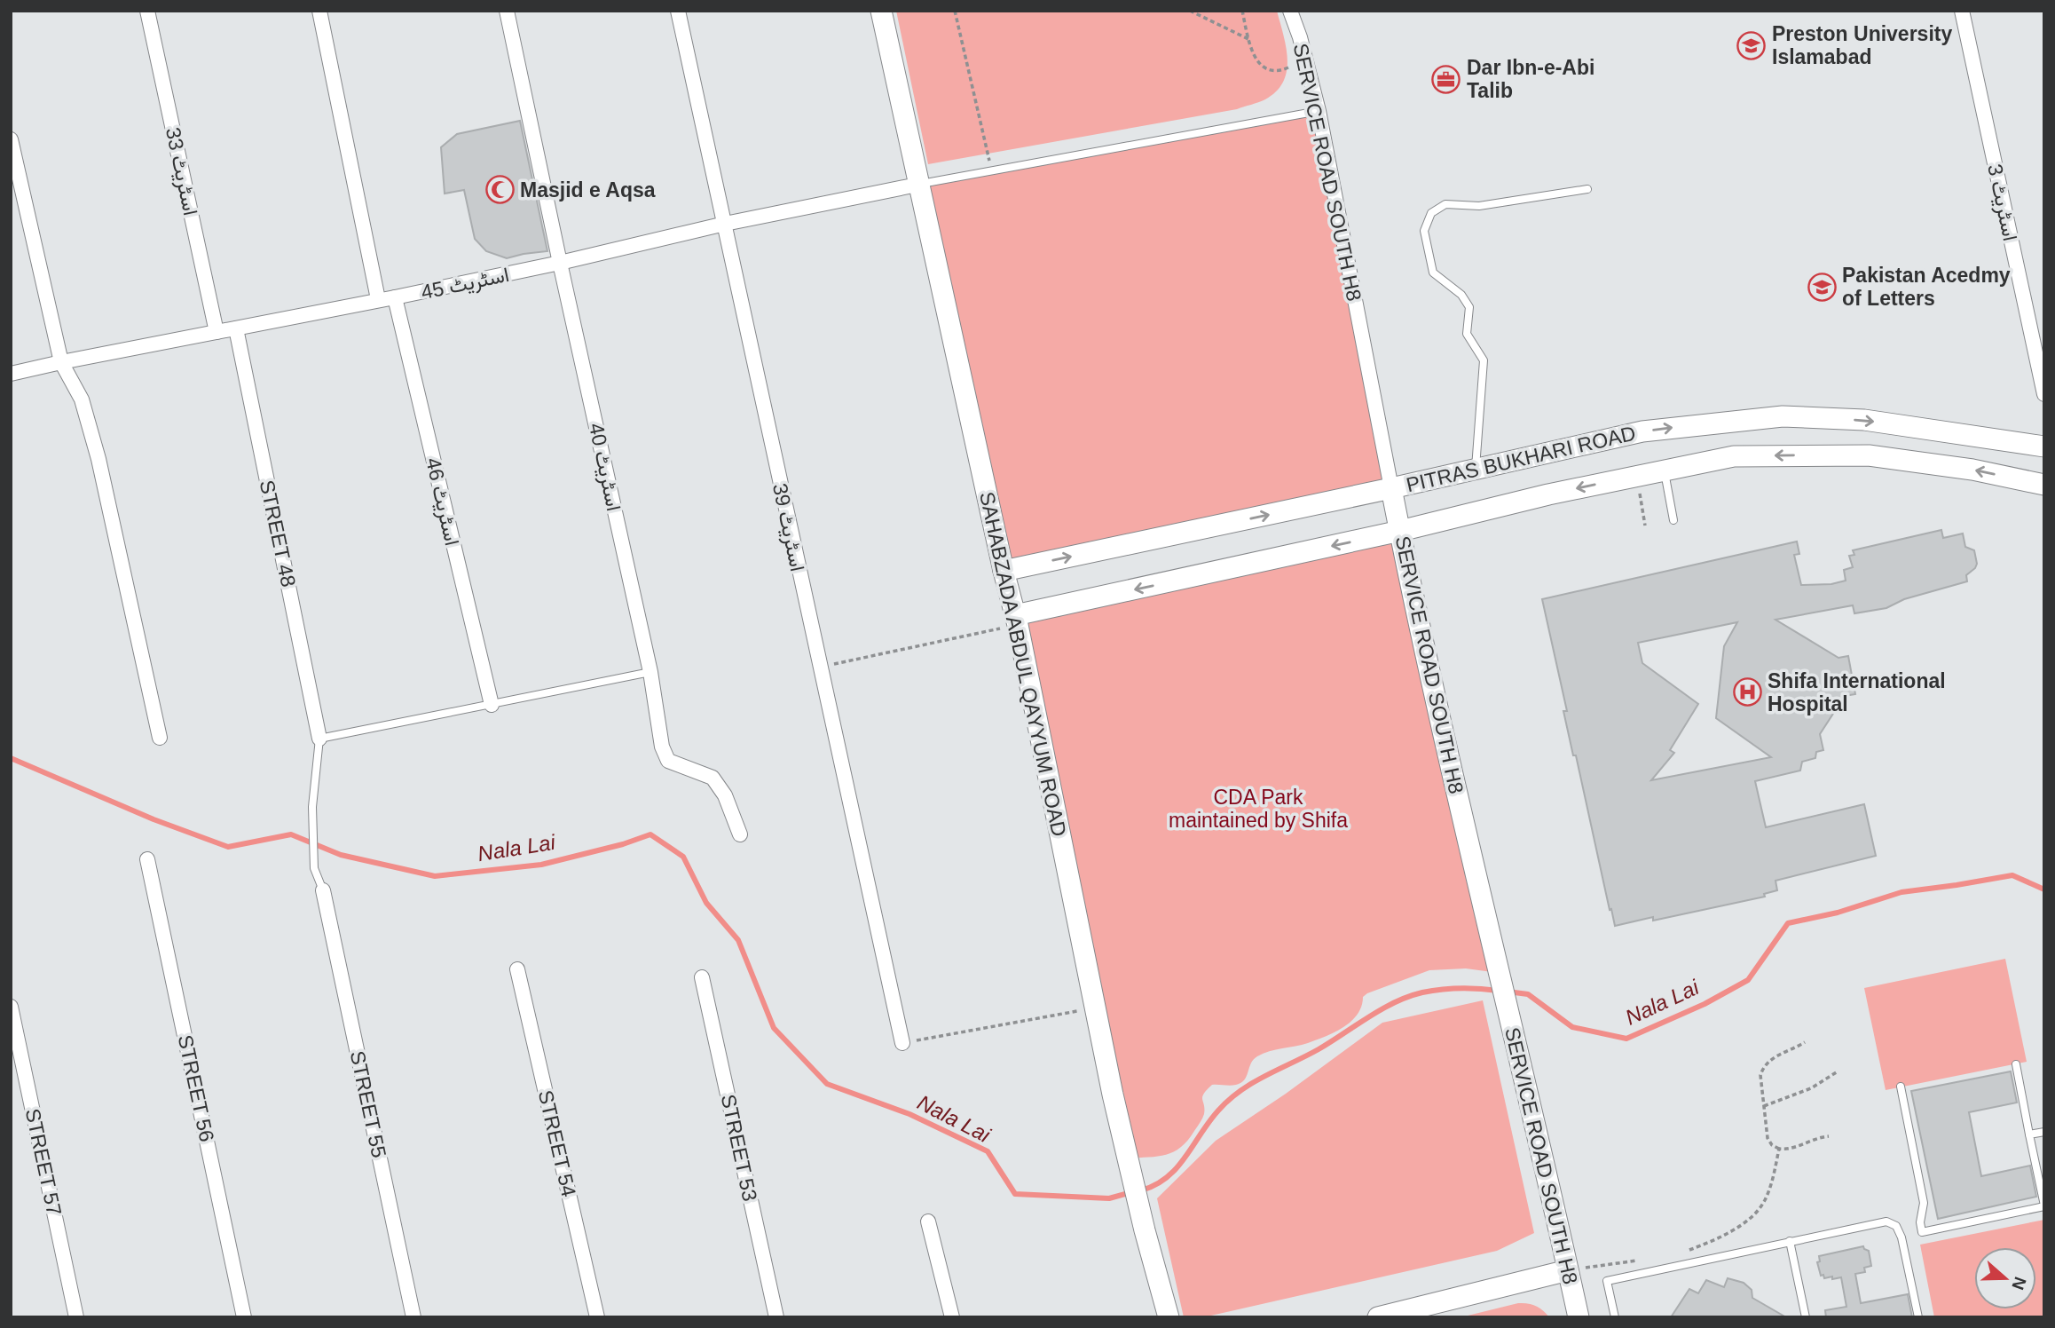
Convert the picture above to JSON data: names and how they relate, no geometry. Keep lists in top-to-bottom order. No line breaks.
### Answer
{"streets":{"street":["اسٹریٹ 33","SERVICE ROAD SOUTH H8","اسٹریٹ 3","اسٹریٹ 45","PITRAS BUKHARI ROAD","اسٹریٹ 40","اسٹریٹ 46","اسٹریٹ 39","STREET 48","SAHABZADA ABDUL QAYYUM ROAD","STREET 56","STREET 55","STREET 54","STREET 53","STREET 57"]},"crossings":[["اسٹریٹ 33","اسٹریٹ 45"],["SERVICE ROAD SOUTH H8","PITRAS BUKHARI ROAD"],["اسٹریٹ 45","اسٹریٹ 40"],["اسٹریٹ 45","اسٹریٹ 46"],["اسٹریٹ 45","اسٹریٹ 39"],["اسٹریٹ 45","STREET 48"],["اسٹریٹ 45","SAHABZADA ABDUL QAYYUM ROAD"],["PITRAS BUKHARI ROAD","SAHABZADA ABDUL QAYYUM ROAD"]],"water":["Nala Lai"],"parks":["CDA Park maintained by Shifa"],"places":{"school or university":["Preston University Islamabad","Pakistan Acedmy of Letters"],"office":["Dar Ibn-e-Abi Talib"],"mosque":["Masjid e Aqsa"],"hospital":["Shifa International Hospital"]},"north":"right"}
